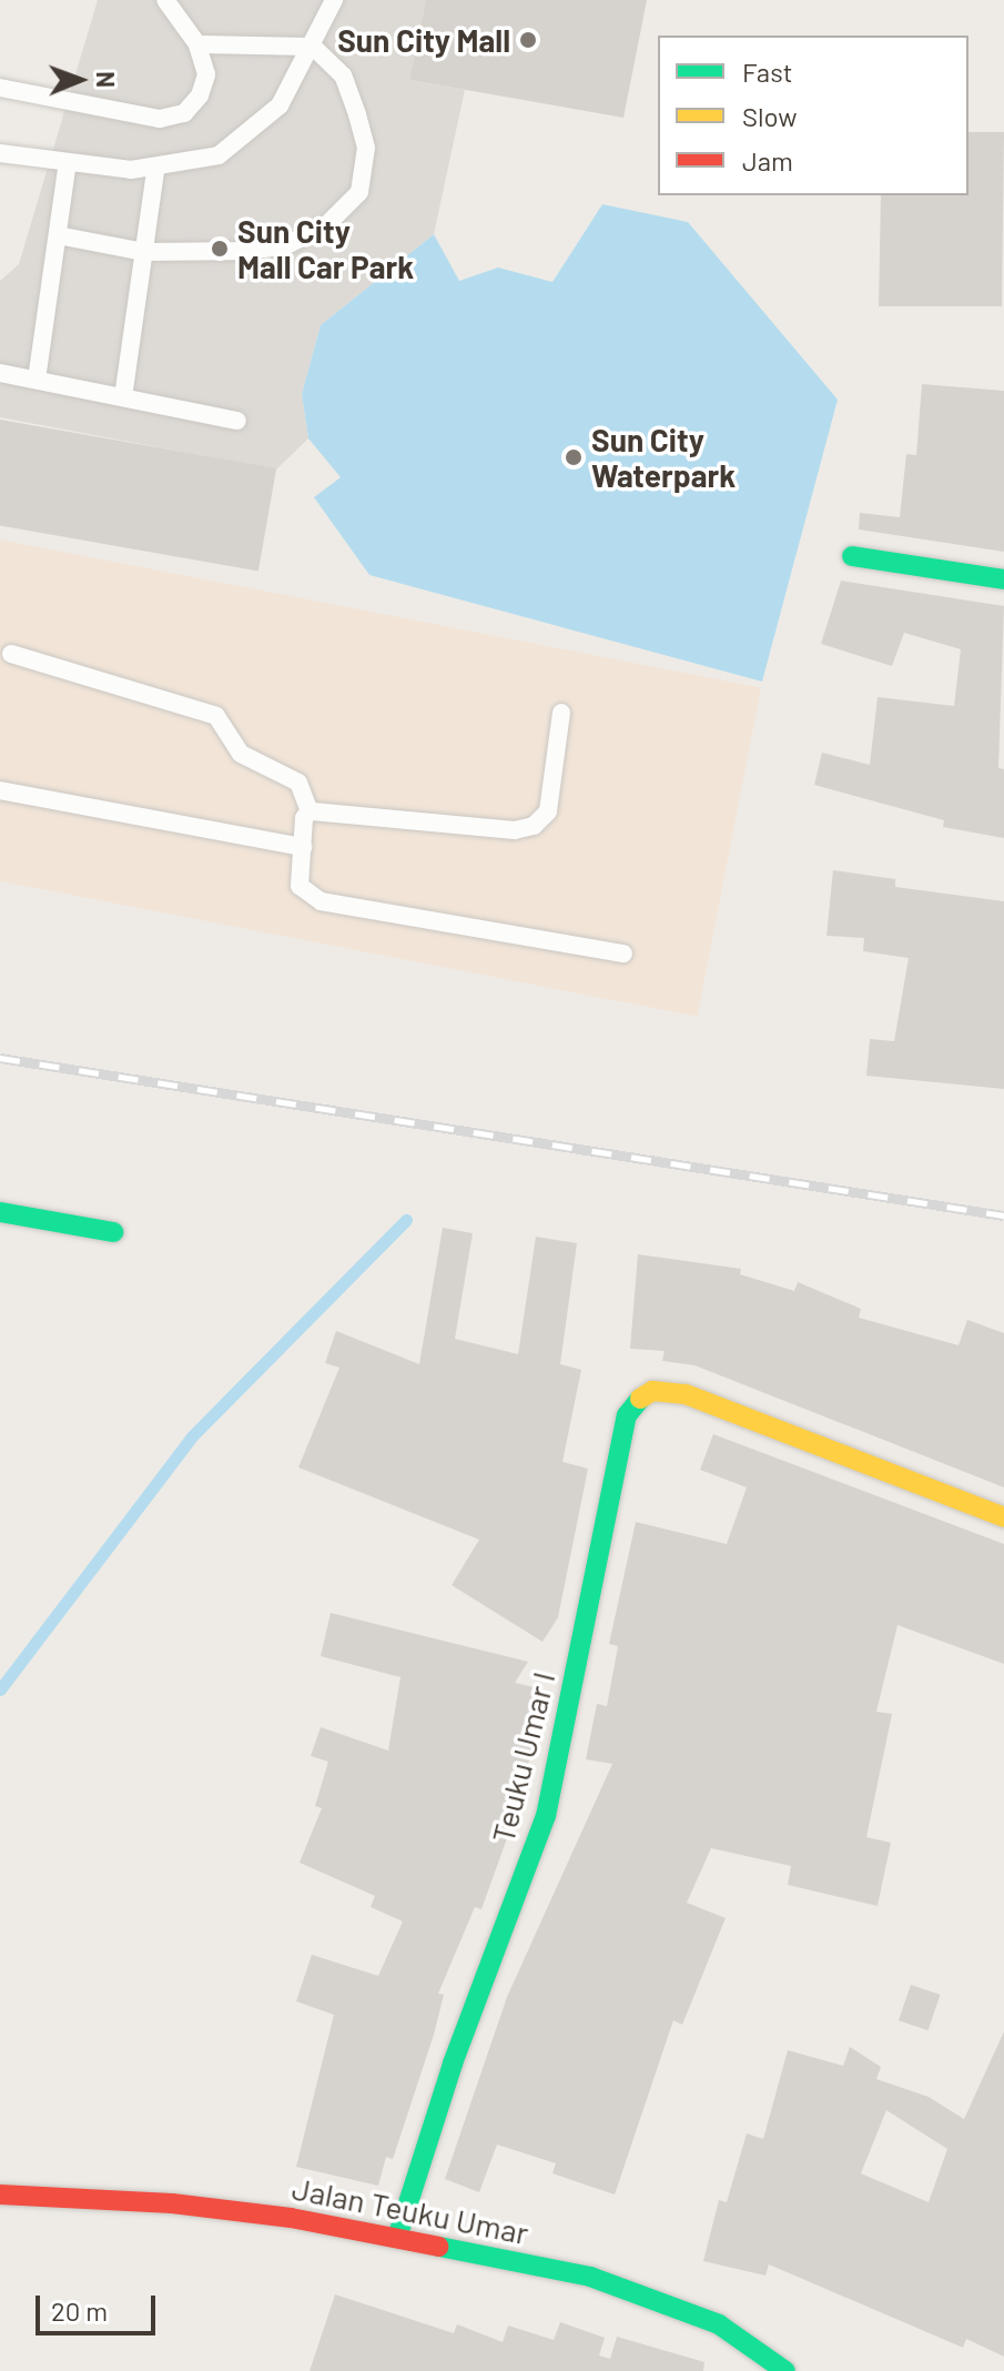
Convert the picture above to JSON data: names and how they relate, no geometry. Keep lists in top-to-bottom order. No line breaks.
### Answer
{"streets":{"street":["Teuku Umar I","Jalan Teuku Umar"]},"crossings":[["Teuku Umar I","Jalan Teuku Umar"]],"places":["Sun City Mall","Sun City Mall Car Park","Sun City Waterpark"],"legend":["Fast","Slow","Jam"],"scale_bar":"20 m","north":"right"}
